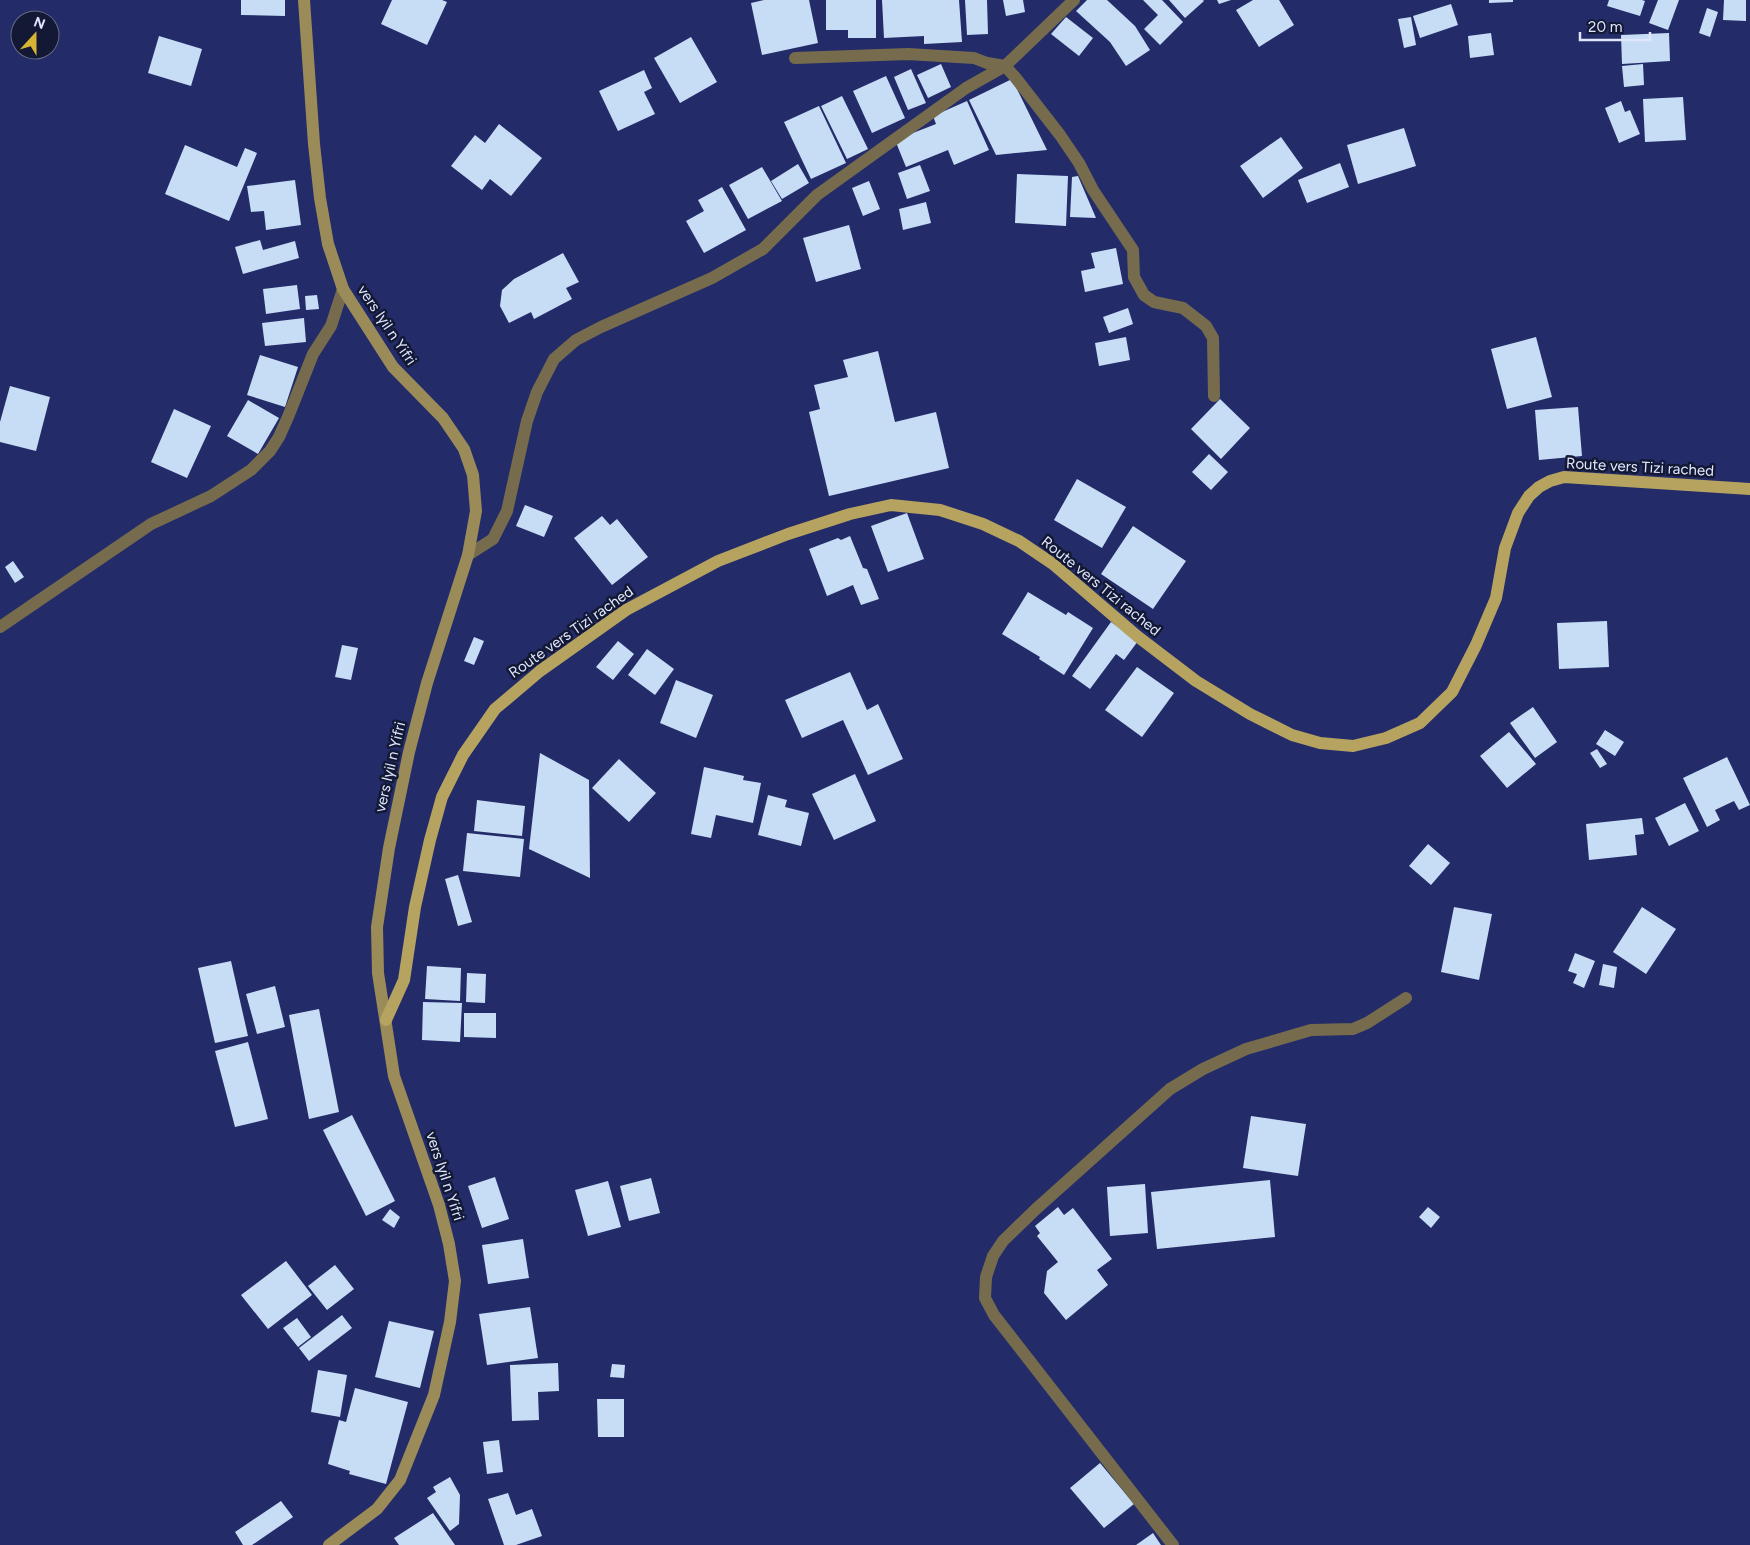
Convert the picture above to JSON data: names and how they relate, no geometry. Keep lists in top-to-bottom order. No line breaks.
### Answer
{"streets":{"main road":["vers Iγil n Yifri","Route vers Tizi rached"]},"crossings":[["vers Iγil n Yifri","Route vers Tizi rached"]],"scale_bar":"20 m","north":"top"}
